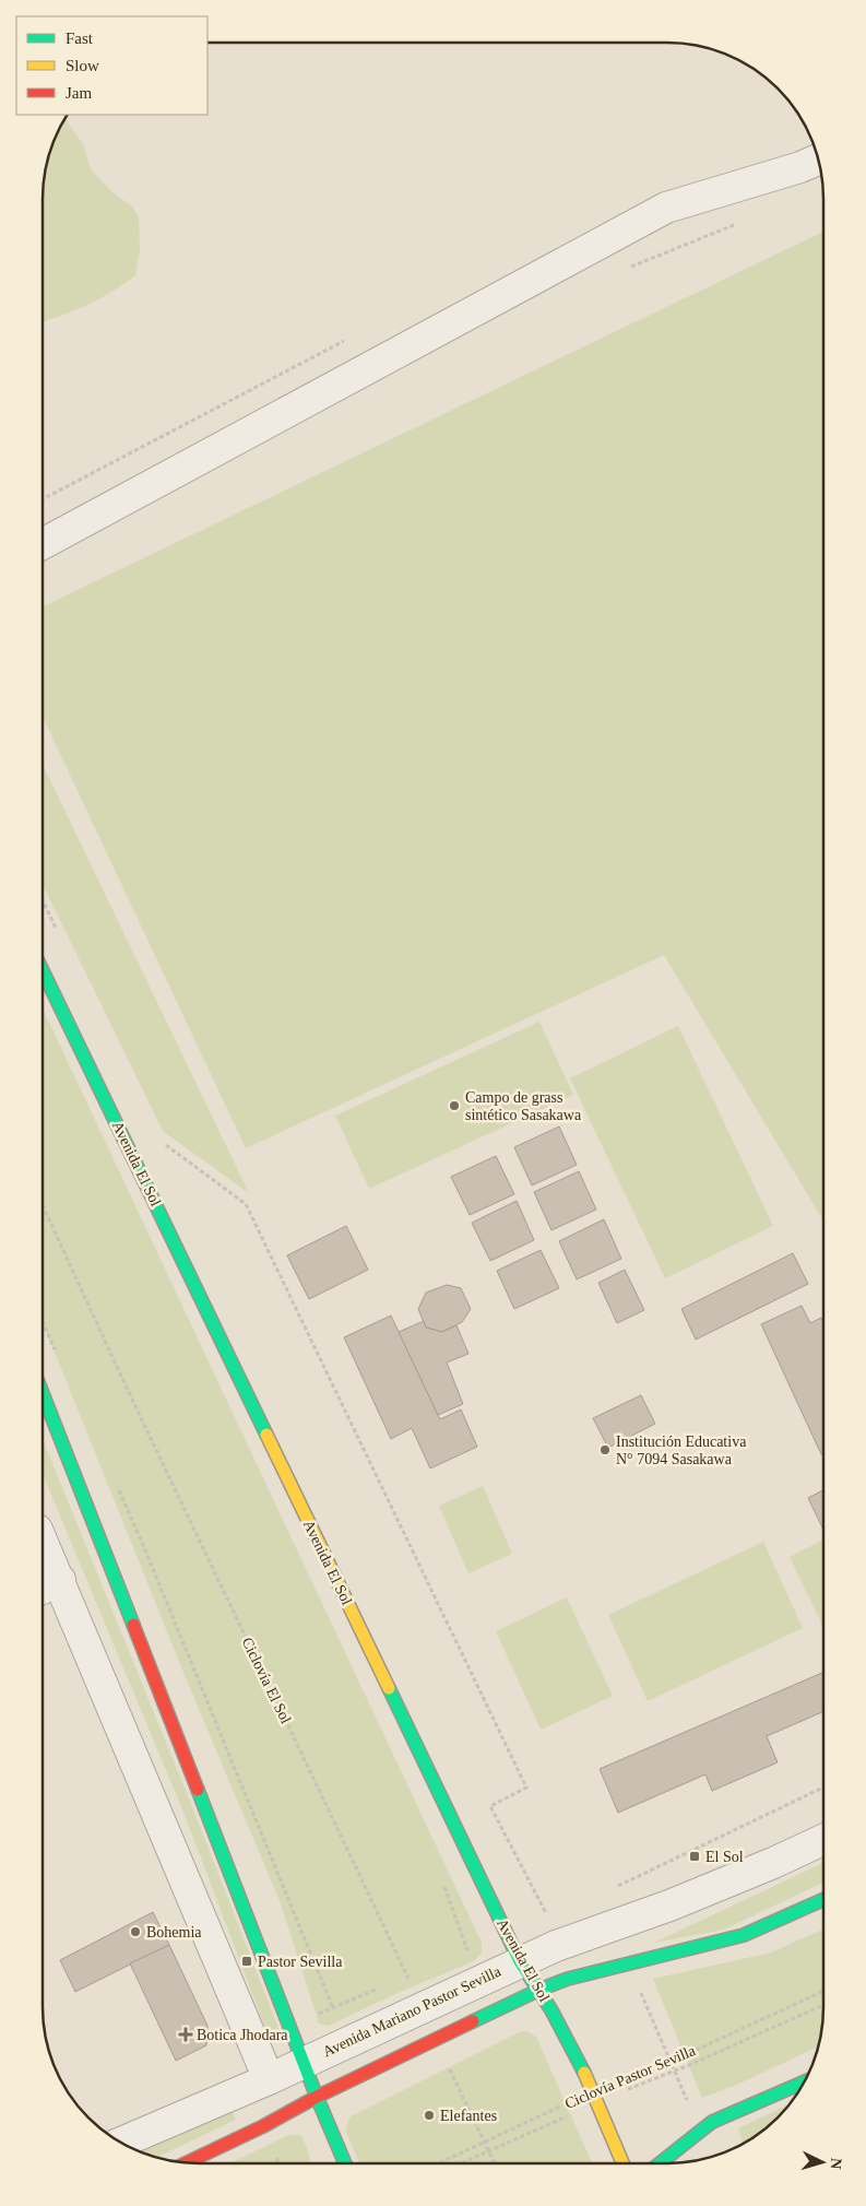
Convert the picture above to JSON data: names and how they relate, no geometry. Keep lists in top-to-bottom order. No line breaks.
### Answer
{"streets":{"main road":["Avenida El Sol"],"street":["Avenida Mariano Pastor Sevilla"],"path":["Ciclovía El Sol","Ciclovía Pastor Sevilla"]},"crossings":[["Avenida El Sol","Avenida Mariano Pastor Sevilla"],["Avenida El Sol","Ciclovía Pastor Sevilla"],["Ciclovía El Sol","Avenida Mariano Pastor Sevilla"]],"places":{"other":["Campo de grass sintético Sasakawa","Institución Educativa N° 7094 Sasakawa","Bohemia","Elefantes"],"transit":["El Sol","Pastor Sevilla"],"health":["Botica Jhodara"]},"legend":["Fast","Slow","Jam"],"north":"right"}
